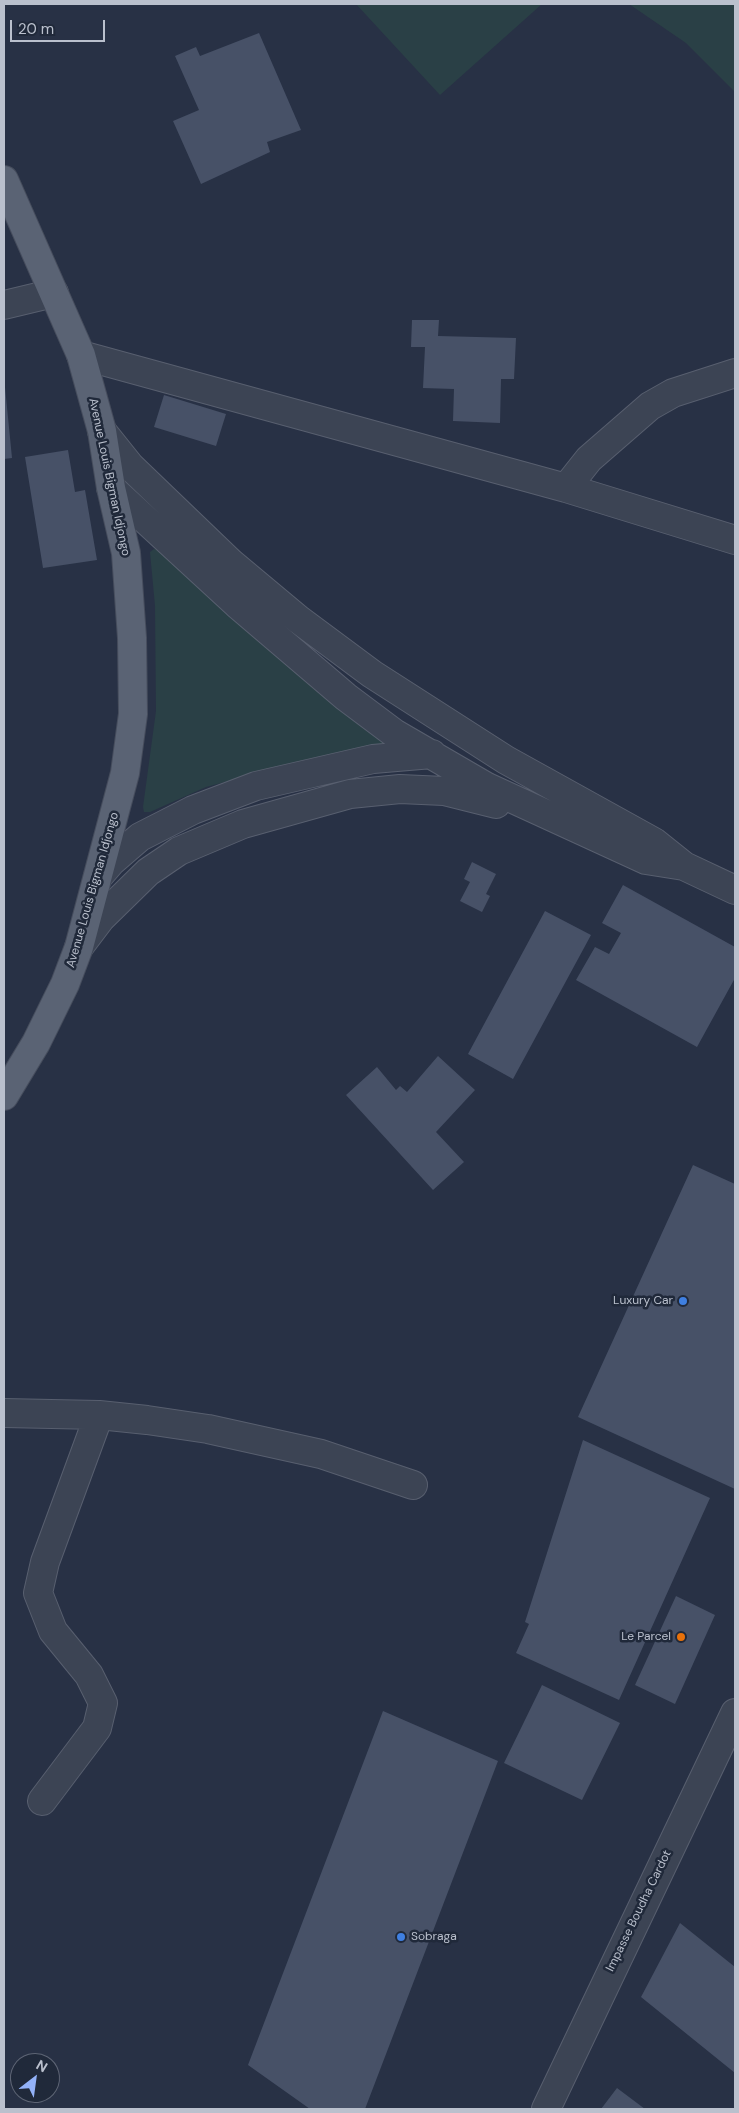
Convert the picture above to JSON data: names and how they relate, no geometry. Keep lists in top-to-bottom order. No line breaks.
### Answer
{"streets":{"main road":["Avenue Louis Bigman Idjongo"],"street":["Impasse Boudha Cardot"]},"places":["Luxury Car","Le Parcel","Sobraga"],"scale_bar":"20 m","north":"top right"}
